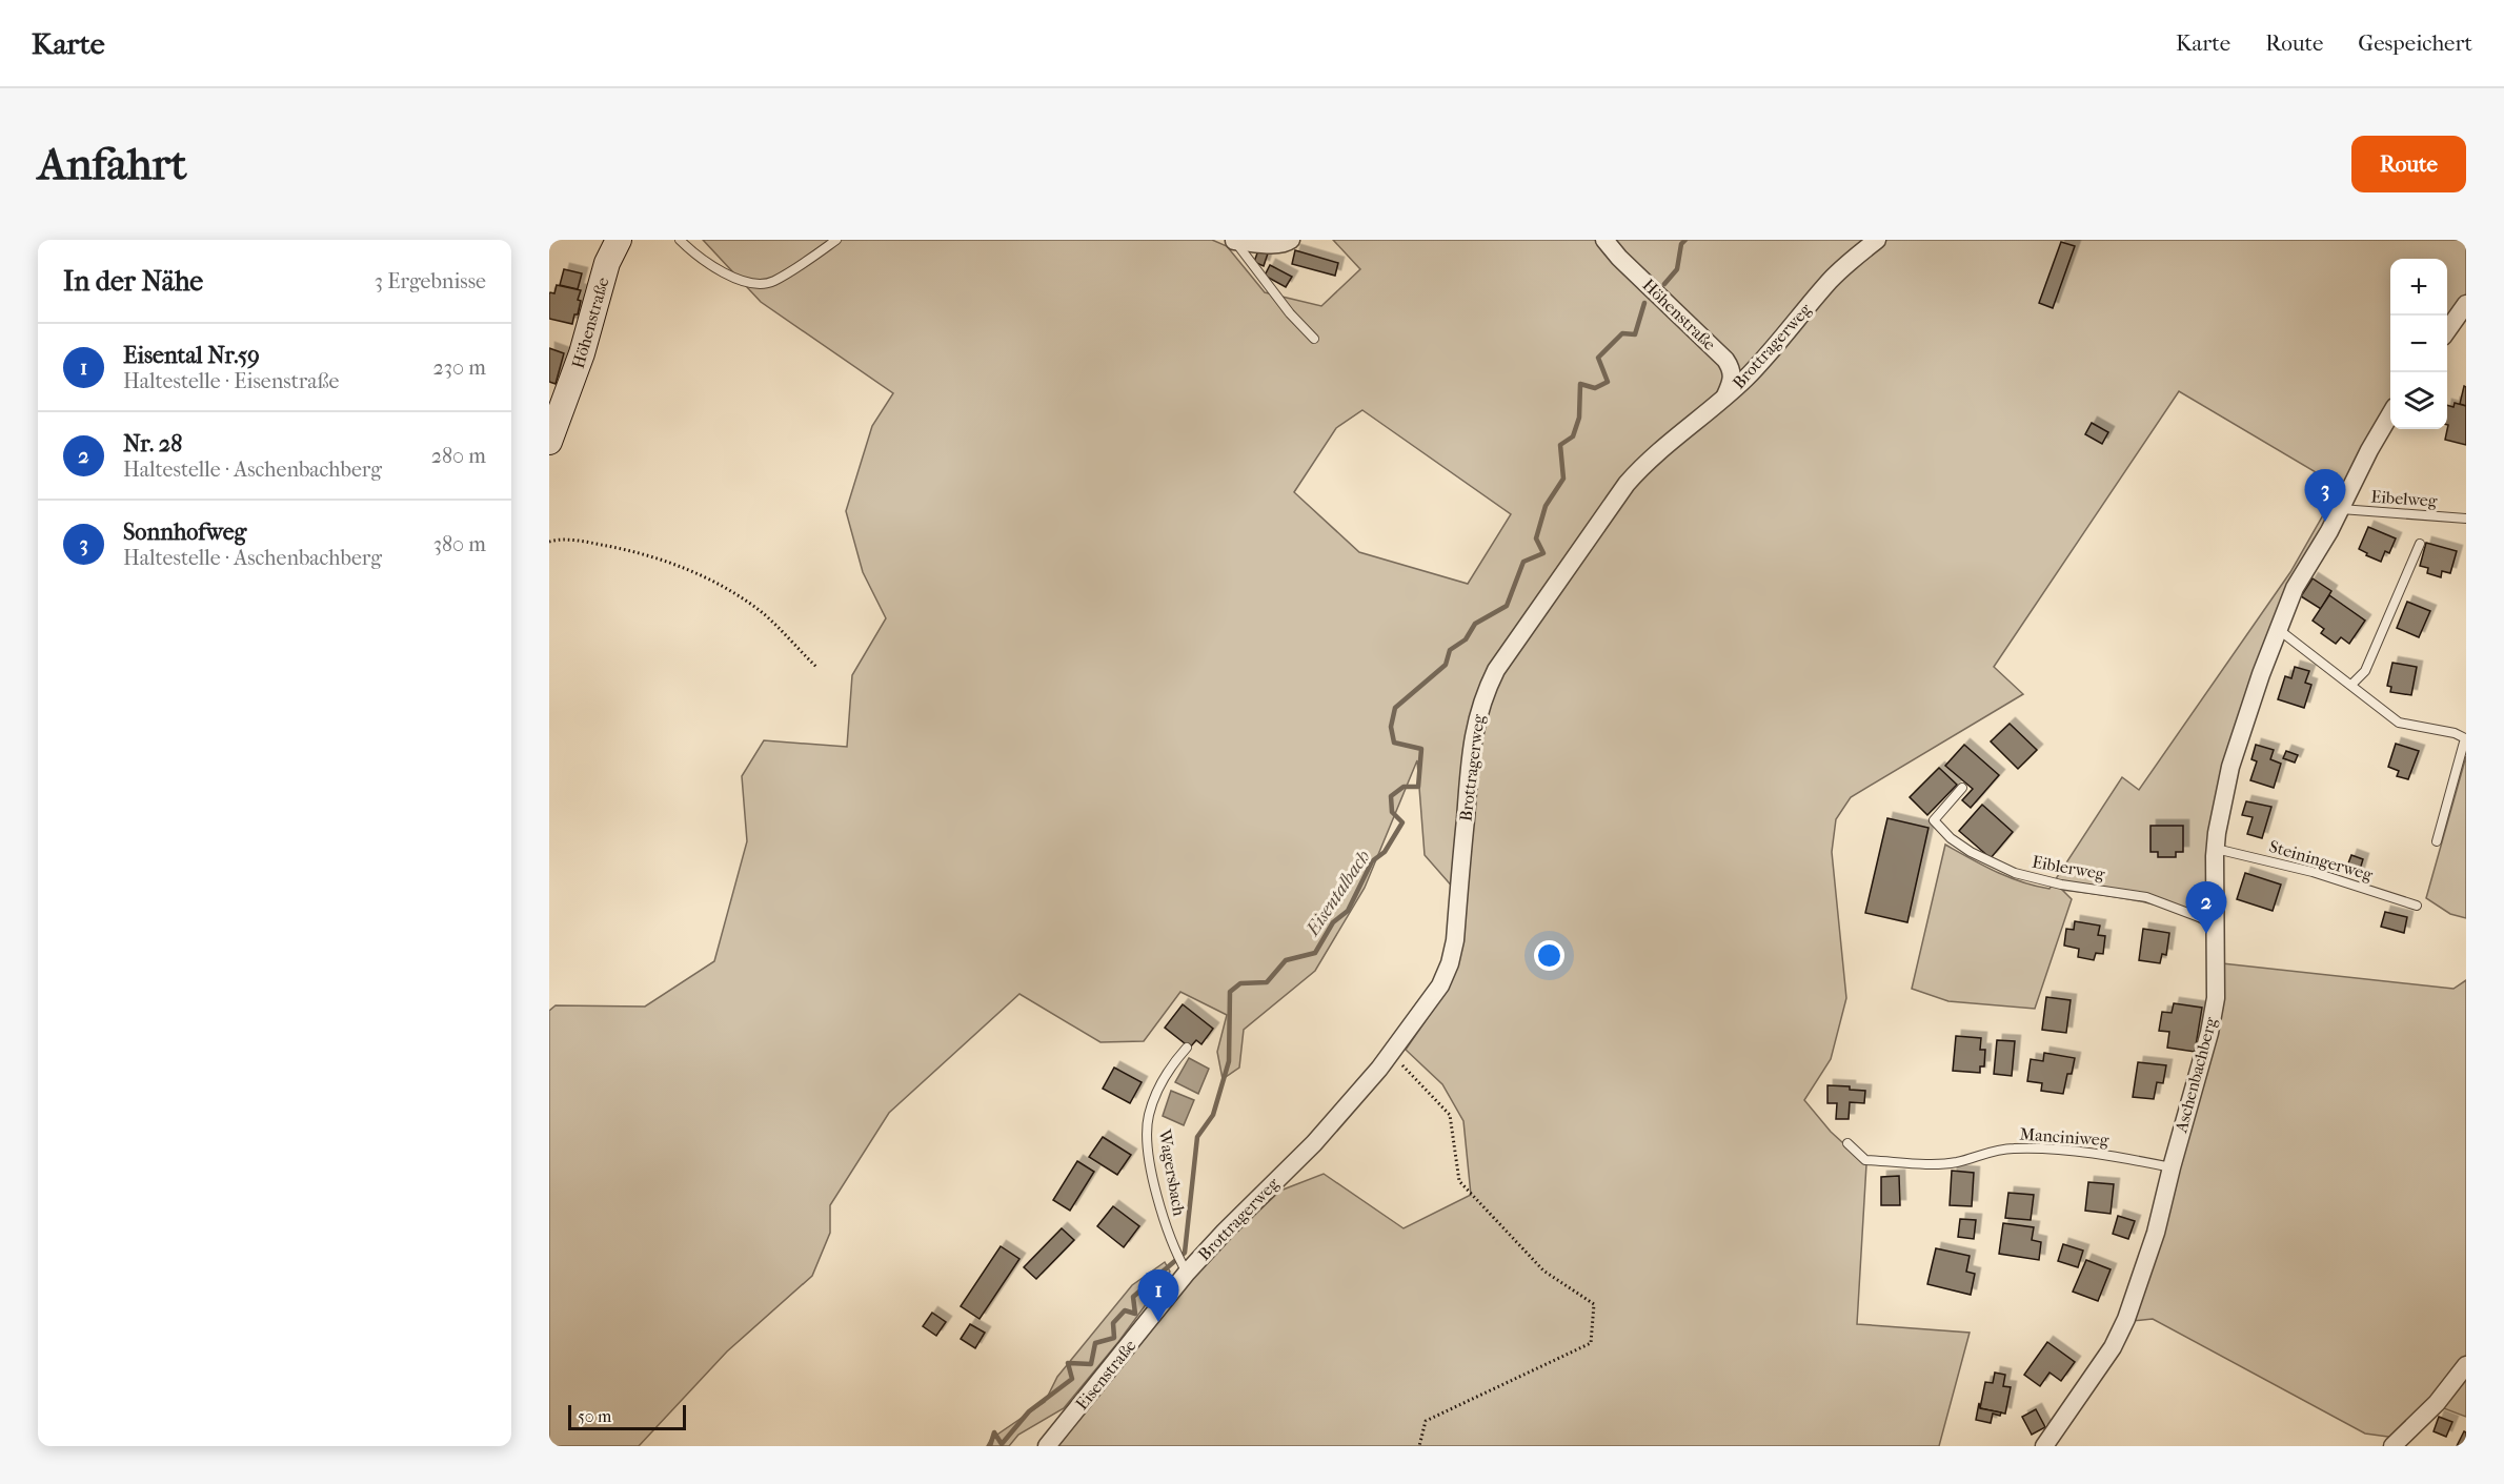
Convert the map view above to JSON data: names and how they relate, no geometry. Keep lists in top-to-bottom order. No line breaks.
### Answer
{"streets":{"street":["Höhenstraße","Brottragerweg","Aschenbachberg","Eisenstraße"],"lane":["Eibelweg","Steiningerweg","Eiblerweg","Manciniweg","Wagersbach"]},"crossings":[["Höhenstraße","Brottragerweg"],["Brottragerweg","Wagersbach"],["Brottragerweg","Eisenstraße"],["Eibelweg","Aschenbachberg"],["Steiningerweg","Aschenbachberg"],["Eiblerweg","Aschenbachberg"],["Aschenbachberg","Manciniweg"],["Wagersbach","Eisenstraße"]],"water":["Eisentalbach"],"scale_bar":"50 m","page":{"header":"Karte","nav":["Karte","Route","Gespeichert"],"buttons":"Route","title":"Anfahrt","heading":["In der Nähe","3 Ergebnisse"],"map_buttons":["+","−"],"list":[{"mark":"1","name":"Eisental Nr.59","note":"Haltestelle · Eisenstraße","value":"230 m"},{"mark":"2","name":"Nr. 28","note":"Haltestelle · Aschenbachberg","value":"280 m"},{"mark":"3","name":"Sonnhofweg","note":"Haltestelle · Aschenbachberg","value":"380 m"}],"pins":["3","2","1"],"scale":"50 m"}}
